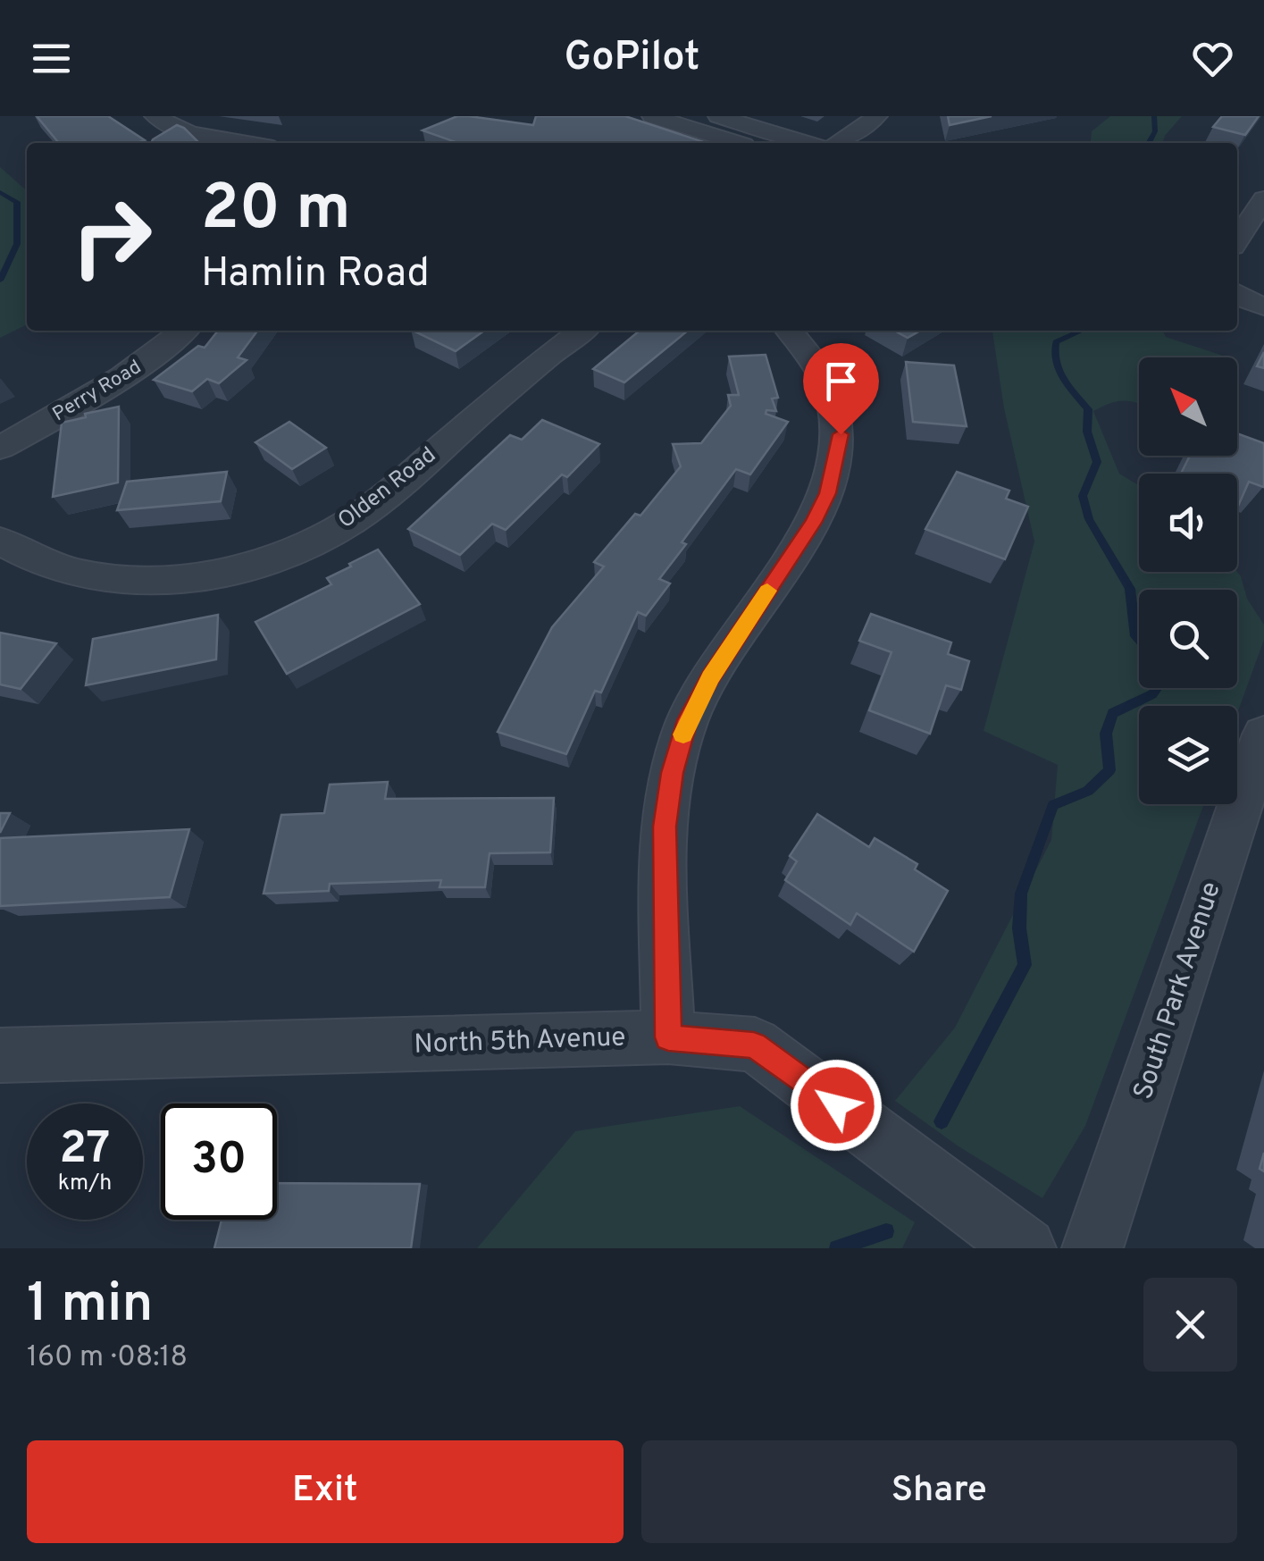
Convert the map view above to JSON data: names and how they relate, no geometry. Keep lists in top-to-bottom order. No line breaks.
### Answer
{"streets":{"street":["Perry Road","Olden Road","South Park Avenue","North 5th Avenue"]},"north":"top left","page":{"header":"GoPilot","turn":["20 m","Hamlin Road"],"speed":"27 km/h","limit":"30","heading":["1 min","160 m · 08:18"],"buttons":["Exit","Share"]}}
